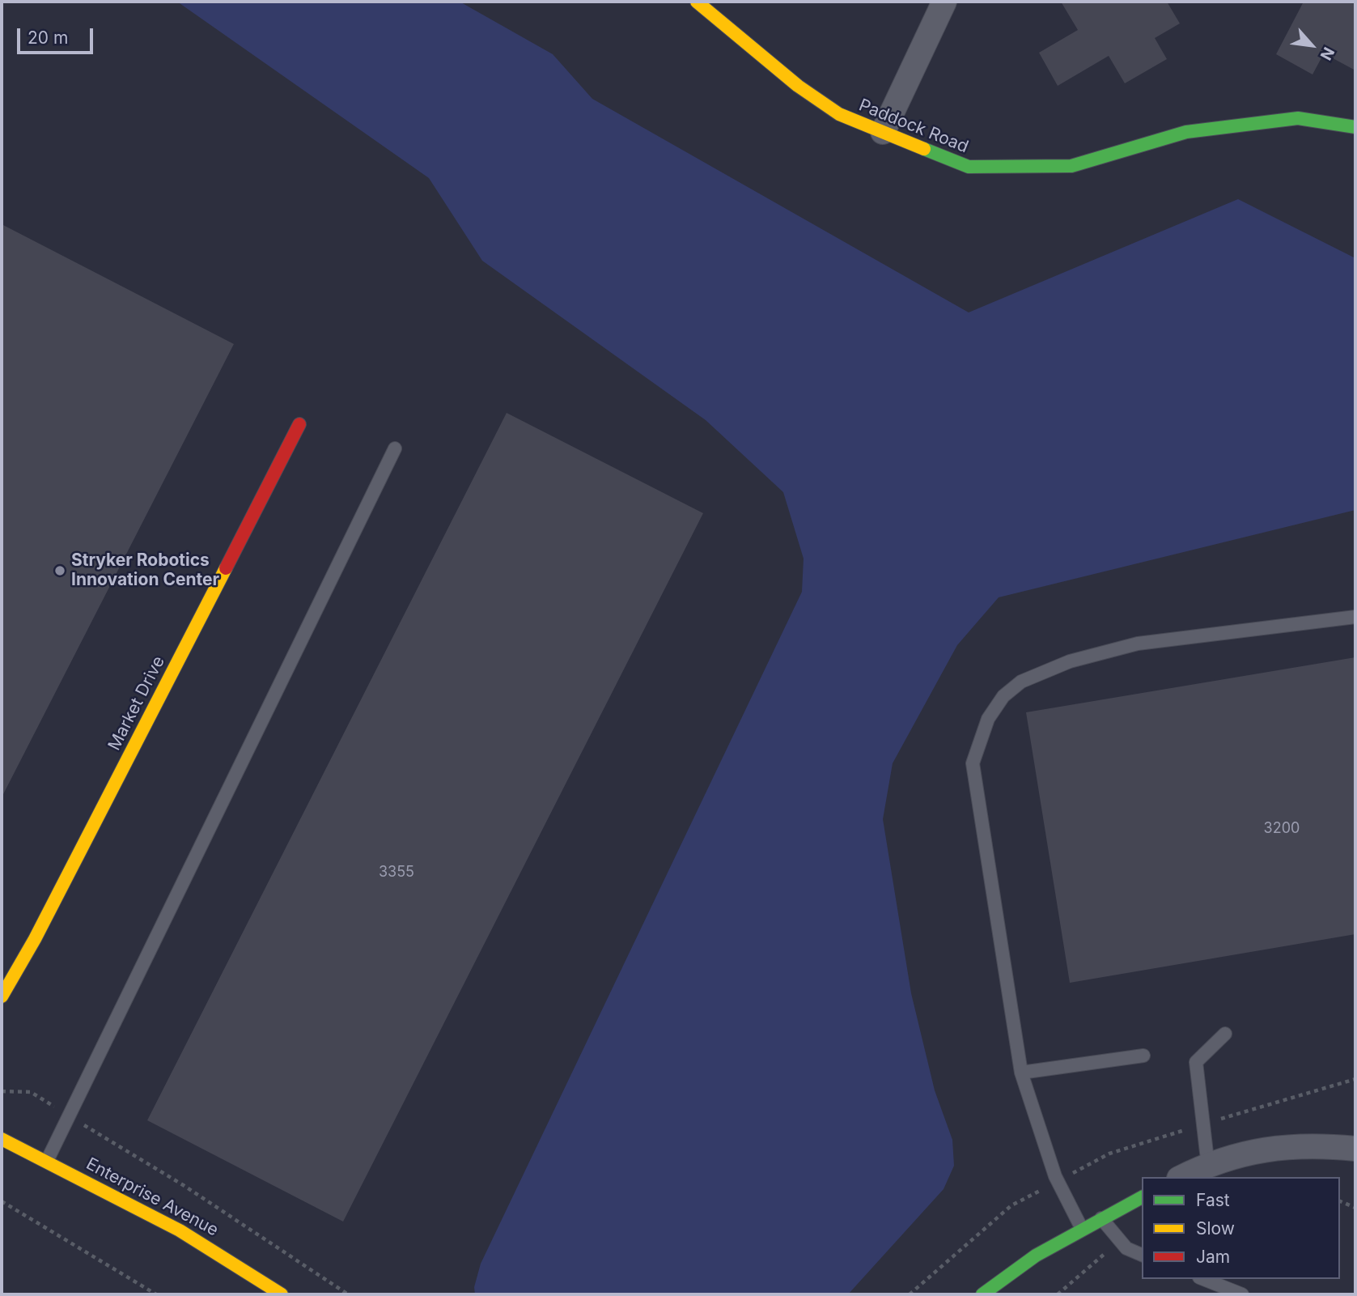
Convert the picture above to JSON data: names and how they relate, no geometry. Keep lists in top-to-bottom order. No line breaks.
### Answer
{"streets":{"street":["Paddock Road","Market Drive","Enterprise Avenue"]},"places":["Stryker Robotics Innovation Center"],"house_numbers":["3200","3355"],"legend":["Fast","Slow","Jam"],"scale_bar":"20 m","north":"bottom right"}
